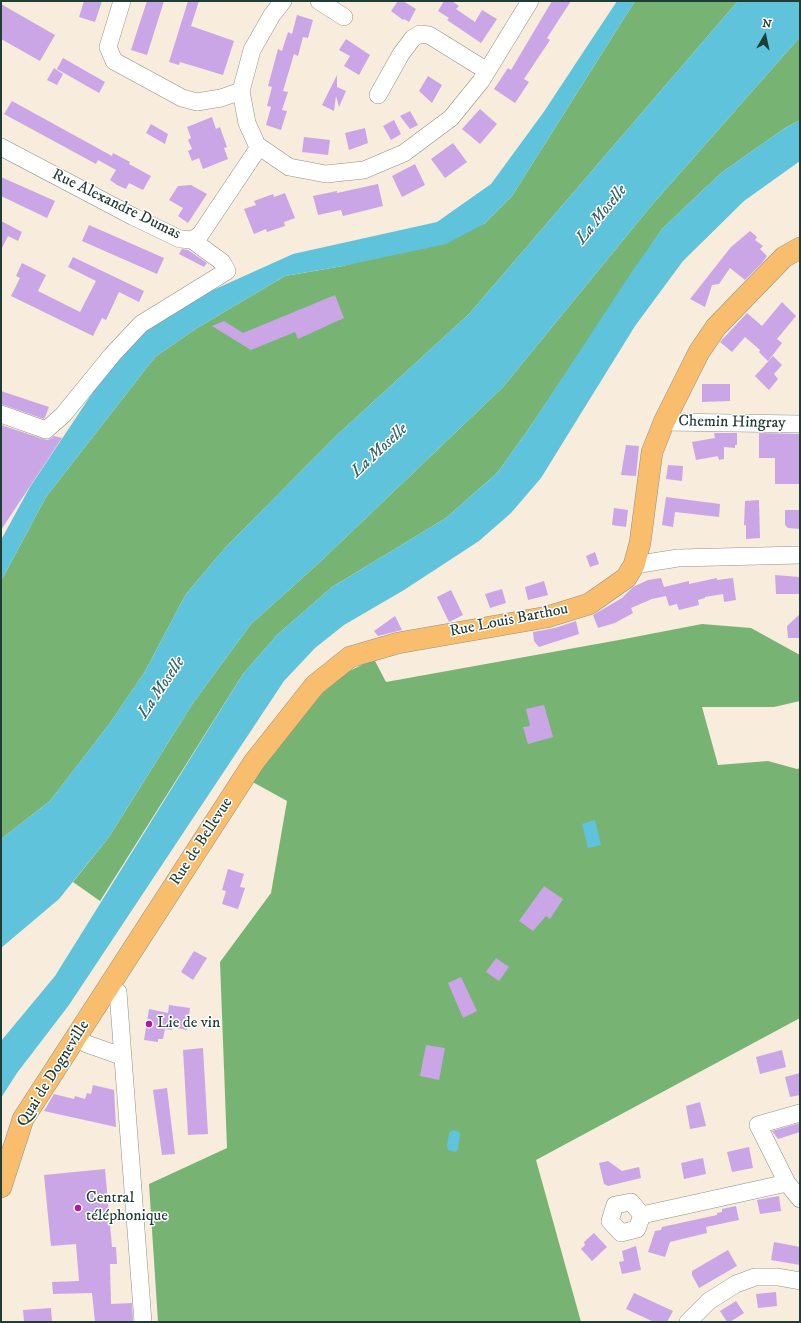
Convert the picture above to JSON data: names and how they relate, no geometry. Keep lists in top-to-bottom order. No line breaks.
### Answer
{"streets":{"main road":["Rue Louis Barthou","Rue de Bellevue","Quai de Dogneville"],"street":["Rue Alexandre Dumas","Chemin Hingray"]},"crossings":[["Chemin Hingray","Rue Louis Barthou"],["Rue Louis Barthou","Rue de Bellevue"],["Rue de Bellevue","Quai de Dogneville"]],"water":["La Moselle"],"places":["Lie de vin","Central téléphonique"],"north":"top"}
